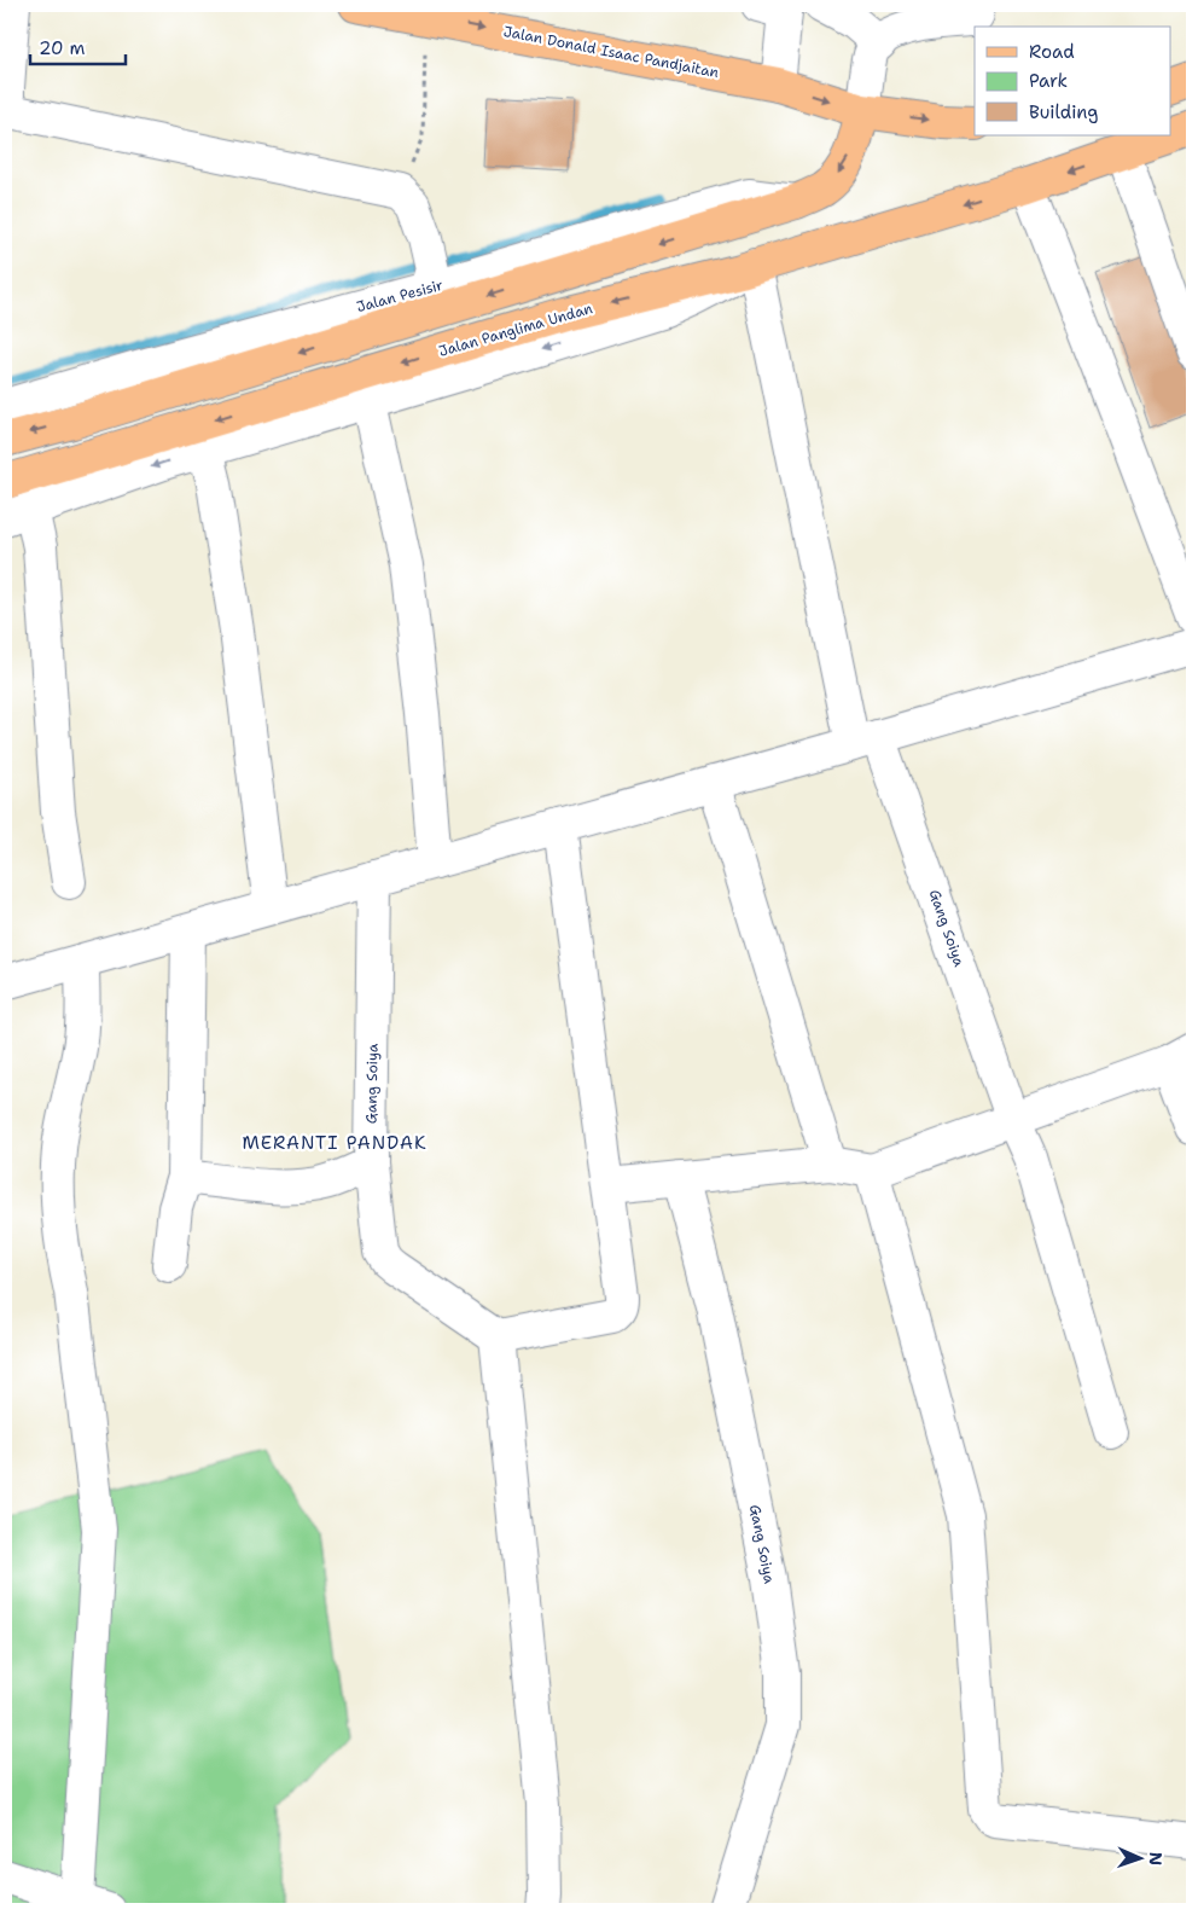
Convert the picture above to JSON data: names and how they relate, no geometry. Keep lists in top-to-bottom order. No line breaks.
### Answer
{"streets":{"main road":["Jalan Donald Isaac Pandjaitan","Jalan Panglima Undan"],"street":["Jalan Pesisir","Gang Soiya"]},"crossings":[["Jalan Panglima Undan","Gang Soiya"]],"one_way":["Jalan Donald Isaac Pandjaitan"],"districts":["MERANTI PANDAK"],"legend":["Road","Park","Building"],"scale_bar":"20 m","north":"right"}
